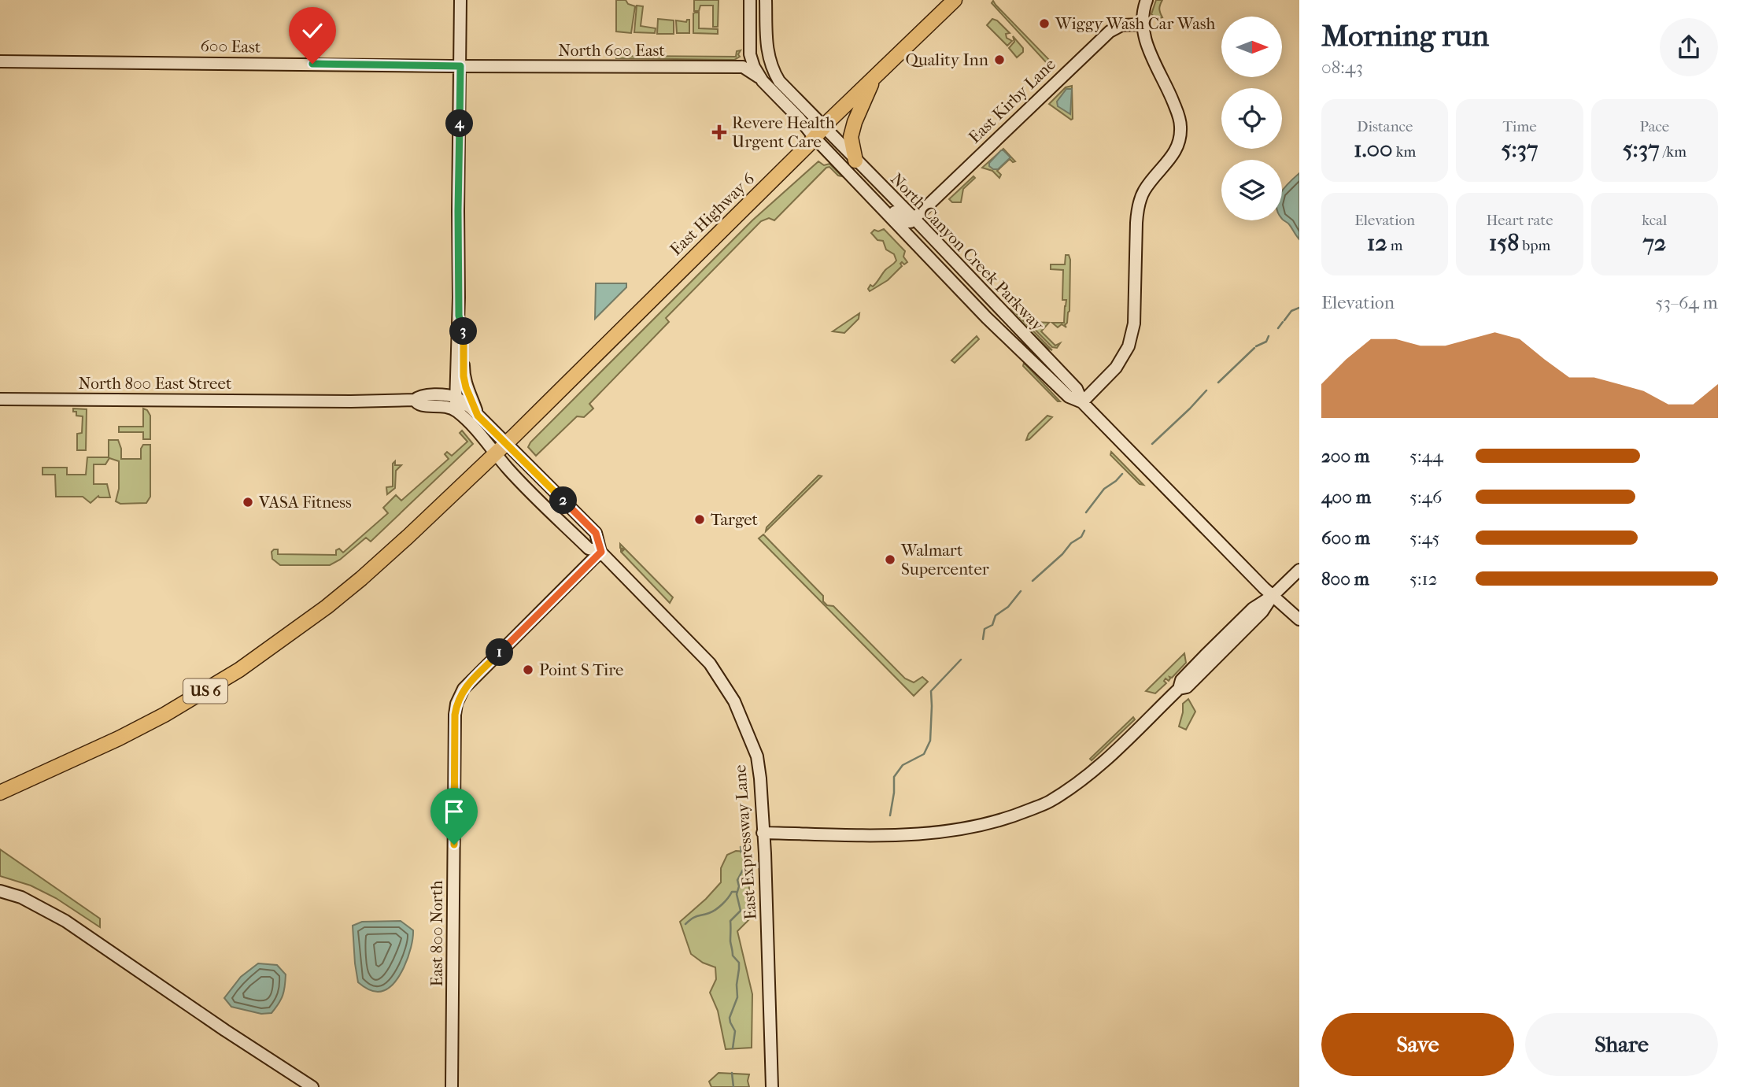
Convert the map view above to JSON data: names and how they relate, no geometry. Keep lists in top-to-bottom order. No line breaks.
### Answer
{"streets":{"highway":["East Highway 6","US 6"],"street":["600 East","North 600 East","East Kirby Lane","North Canyon Creek Parkway","North 800 East Street","East Expressway Lane","East 800 North"]},"crossings":[["600 East","North 600 East"],["East Kirby Lane","North Canyon Creek Parkway"],["East Highway 6","North Canyon Creek Parkway"],["East Highway 6","US 6"],["East Highway 6","East Expressway Lane"],["US 6","East Expressway Lane"],["East Expressway Lane","East 800 North"]],"places":{"other":["Wiggy Wash Car Wash","Quality Inn","VASA Fitness","Target","Walmart Supercenter","Point S Tire"],"health":["Revere Health Urgent Care"]},"north":"right","page":{"heading":["Morning run","08:43"],"stats":[["Distance","1.00 km"],["Time","5:37"],["Pace","5:37 /km"],["Elevation","12 m"],["Heart rate","158 bpm"],["kcal","72"]],"pins":["4","3","2","1"],"chart":["Elevation","53–64 m"],"list":[{"name":"200 m","note":"5:44"},{"name":"400 m","note":"5:46"},{"name":"600 m","note":"5:45"},{"name":"800 m","note":"5:12"}],"buttons":["Save","Share"]}}
